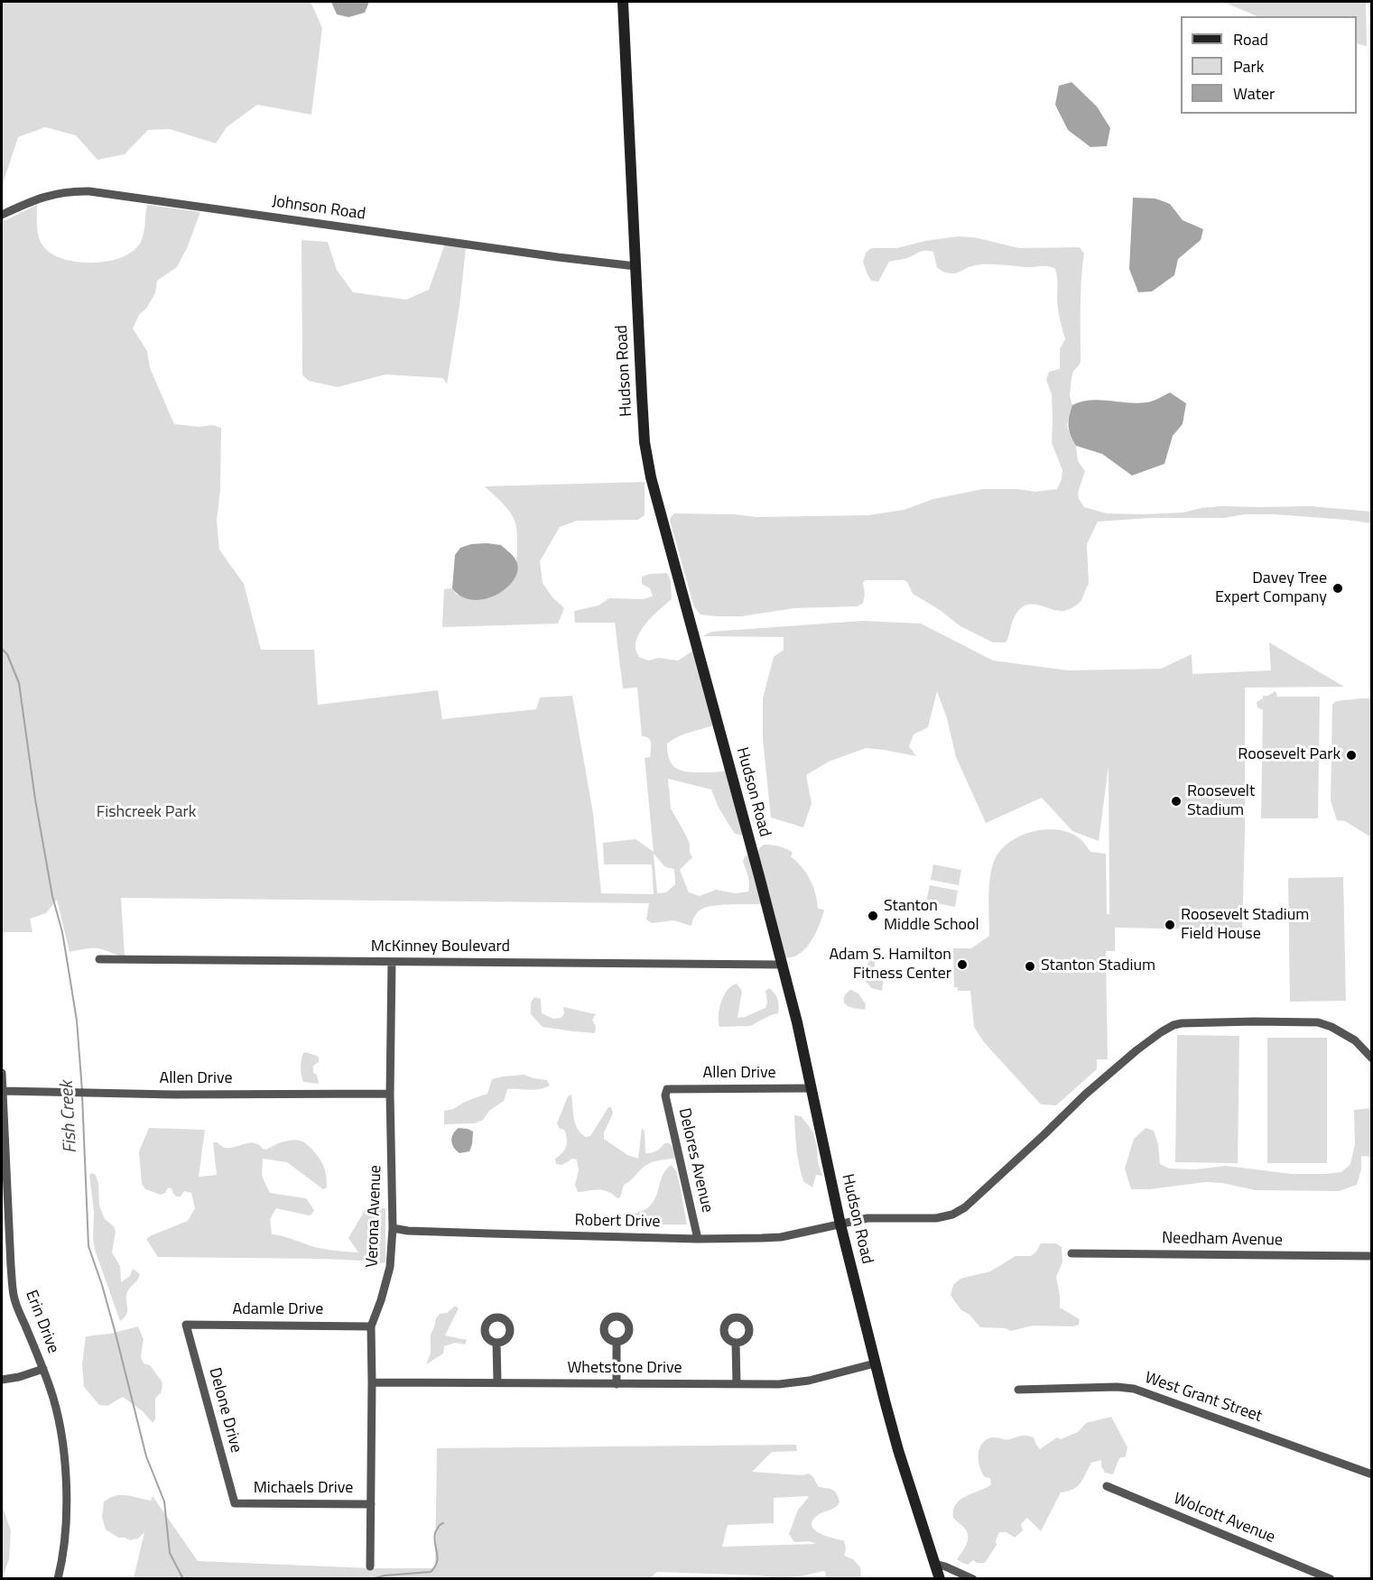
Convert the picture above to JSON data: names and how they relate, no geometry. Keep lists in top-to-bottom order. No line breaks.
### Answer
{"streets":{"street":["Johnson Road","Hudson Road","McKinney Boulevard","Allen Drive","Delores Avenue","Verona Avenue","Robert Drive","Needham Avenue","Adamle Drive","Erin Drive","Whetstone Drive","West Grant Street","Delone Drive","Michaels Drive","Wolcott Avenue"]},"crossings":[["Johnson Road","Hudson Road"],["Hudson Road","McKinney Boulevard"],["Hudson Road","Allen Drive"],["Hudson Road","Robert Drive"],["Hudson Road","Whetstone Drive"],["McKinney Boulevard","Verona Avenue"],["Allen Drive","Delores Avenue"],["Allen Drive","Verona Avenue"],["Allen Drive","Erin Drive"],["Delores Avenue","Robert Drive"],["Verona Avenue","Robert Drive"],["Verona Avenue","Adamle Drive"],["Verona Avenue","Whetstone Drive"],["Verona Avenue","Michaels Drive"],["Adamle Drive","Delone Drive"],["Delone Drive","Michaels Drive"]],"water":["Fish Creek"],"parks":["Fishcreek Park"],"places":["Davey Tree Expert Company","Roosevelt Park","Roosevelt Stadium","Stanton Middle School","Roosevelt Stadium Field House","Adam S. Hamilton Fitness Center","Stanton Stadium"],"legend":["Road","Park","Water"]}
